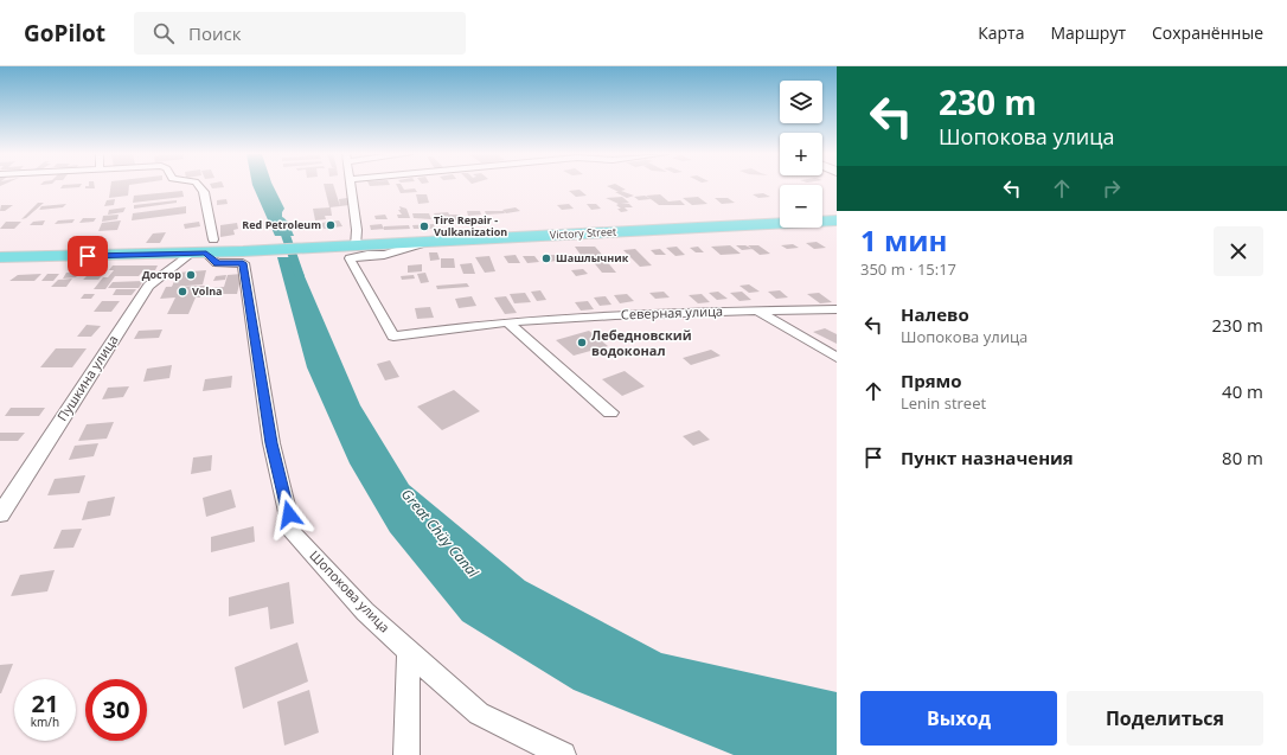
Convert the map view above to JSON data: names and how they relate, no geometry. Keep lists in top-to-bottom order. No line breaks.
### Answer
{"streets":{"main road":["Victory Street"],"street":["Северная улица","Пушкина улица","Шопокова улица"]},"crossings":[["Victory Street","Северная улица"],["Victory Street","Пушкина улица"],["Victory Street","Шопокова улица"],["Пушкина улица","Шопокова улица"]],"water":["Great Chüy Canal"],"places":["Red Petroleum","Tire Repair - Vulkanization","Шашлычник","Достор","Volna","Лебедновский водоконал"],"page":{"header":"GoPilot","search":"Поиск","nav":["Карта","Маршрут","Сохранённые"],"turn":["230 m","Шопокова улица"],"map_buttons":["+","−"],"heading":["1 мин","350 m · 15:17"],"list":[{"name":"Налево","note":"Шопокова улица","value":"230 m"},{"name":"Прямо","note":"Lenin street","value":"40 m"},{"name":"Пункт назначения","value":"80 m"}],"speed":"21 km/h","limit":"30","buttons":["Выход","Поделиться"]}}
